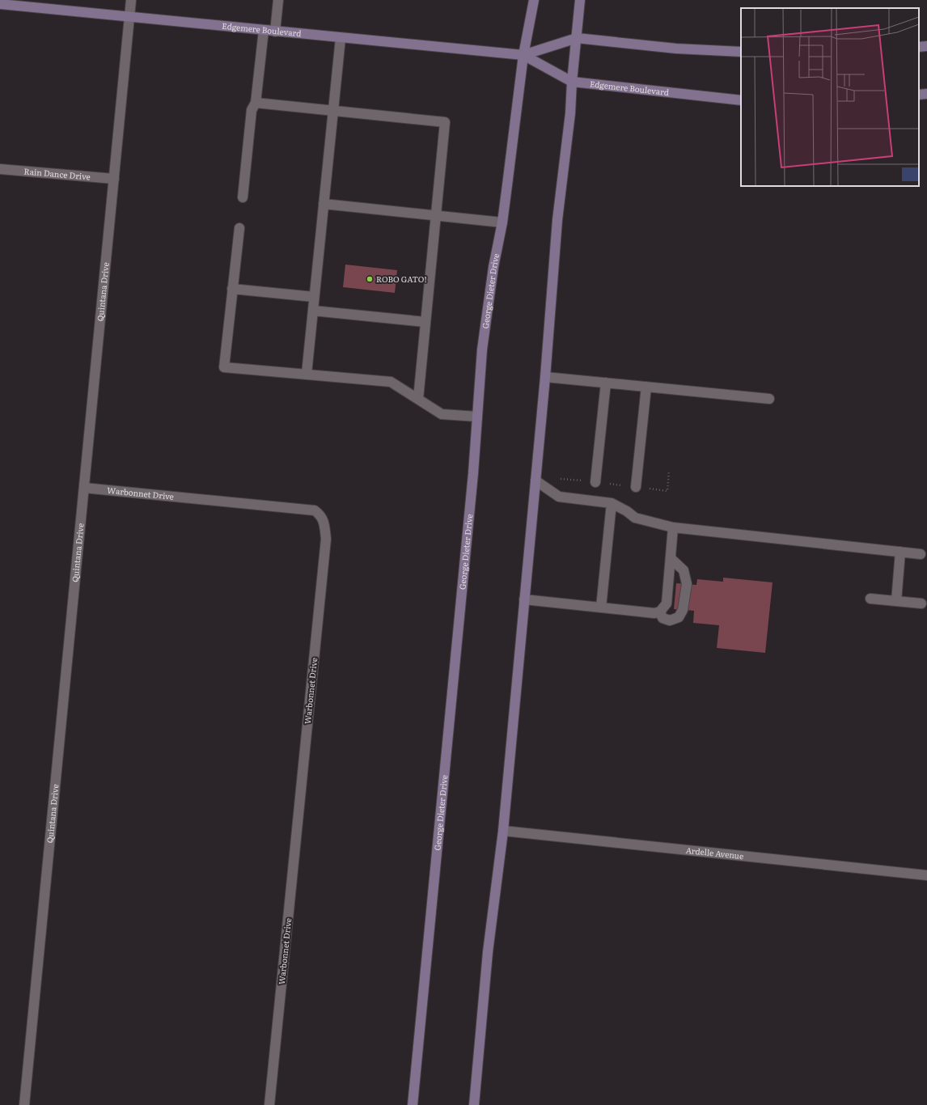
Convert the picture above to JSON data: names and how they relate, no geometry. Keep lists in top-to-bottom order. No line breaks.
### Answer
{"streets":{"main road":["Edgemere Boulevard","George Dieter Drive"],"street":["Rain Dance Drive","Quintana Drive","Warbonnet Drive","Ardelle Avenue"]},"crossings":[["Edgemere Boulevard","George Dieter Drive"],["Edgemere Boulevard","Quintana Drive"],["Rain Dance Drive","Quintana Drive"],["Quintana Drive","Warbonnet Drive"]],"places":["ROBO GATO!"]}
